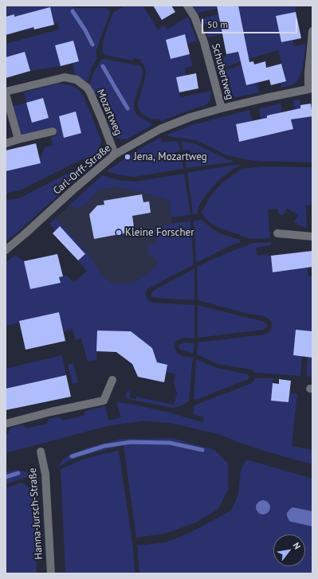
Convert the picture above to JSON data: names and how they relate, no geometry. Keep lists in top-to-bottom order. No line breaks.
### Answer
{"streets":{"street":["Schubertweg","Mozartweg","Carl-Orff-Straße","Hanna-Jursch-Straße"]},"crossings":[["Schubertweg","Carl-Orff-Straße"],["Mozartweg","Carl-Orff-Straße"]],"places":["Jena, Mozartweg","Kleine Forscher"],"scale_bar":"50 m","north":"top right"}
